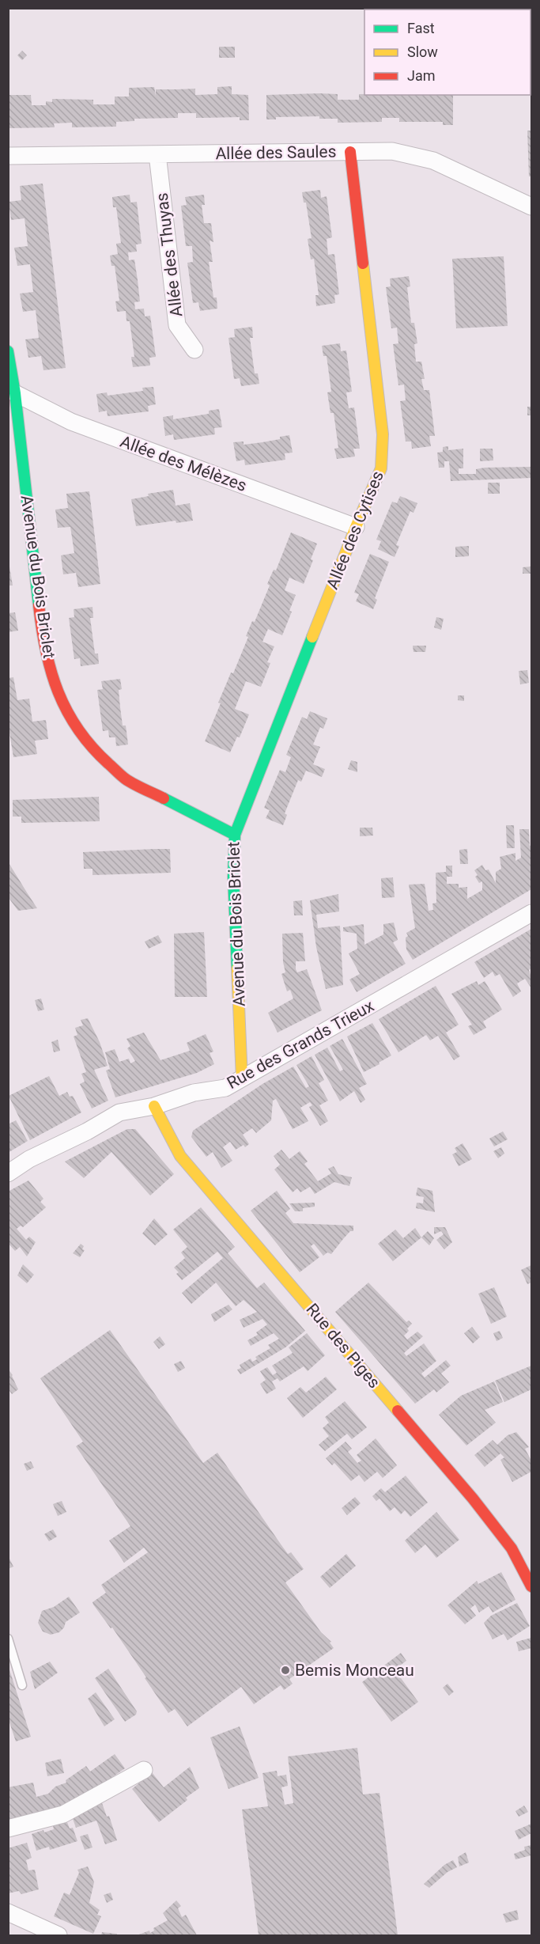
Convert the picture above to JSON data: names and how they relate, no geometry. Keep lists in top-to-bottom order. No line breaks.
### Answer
{"streets":{"street":["Allée des Saules","Allée des Thuyas","Allée des Mélèzes","Allée des Cytises","Avenue du Bois Briclet","Rue des Grands Trieux","Rue des Piges"]},"crossings":[["Allée des Saules","Allée des Thuyas"],["Allée des Saules","Allée des Cytises"],["Allée des Mélèzes","Allée des Cytises"],["Allée des Mélèzes","Avenue du Bois Briclet"],["Allée des Cytises","Avenue du Bois Briclet"],["Avenue du Bois Briclet","Rue des Grands Trieux"],["Rue des Grands Trieux","Rue des Piges"]],"places":["Bemis Monceau"],"legend":["Fast","Slow","Jam"]}
